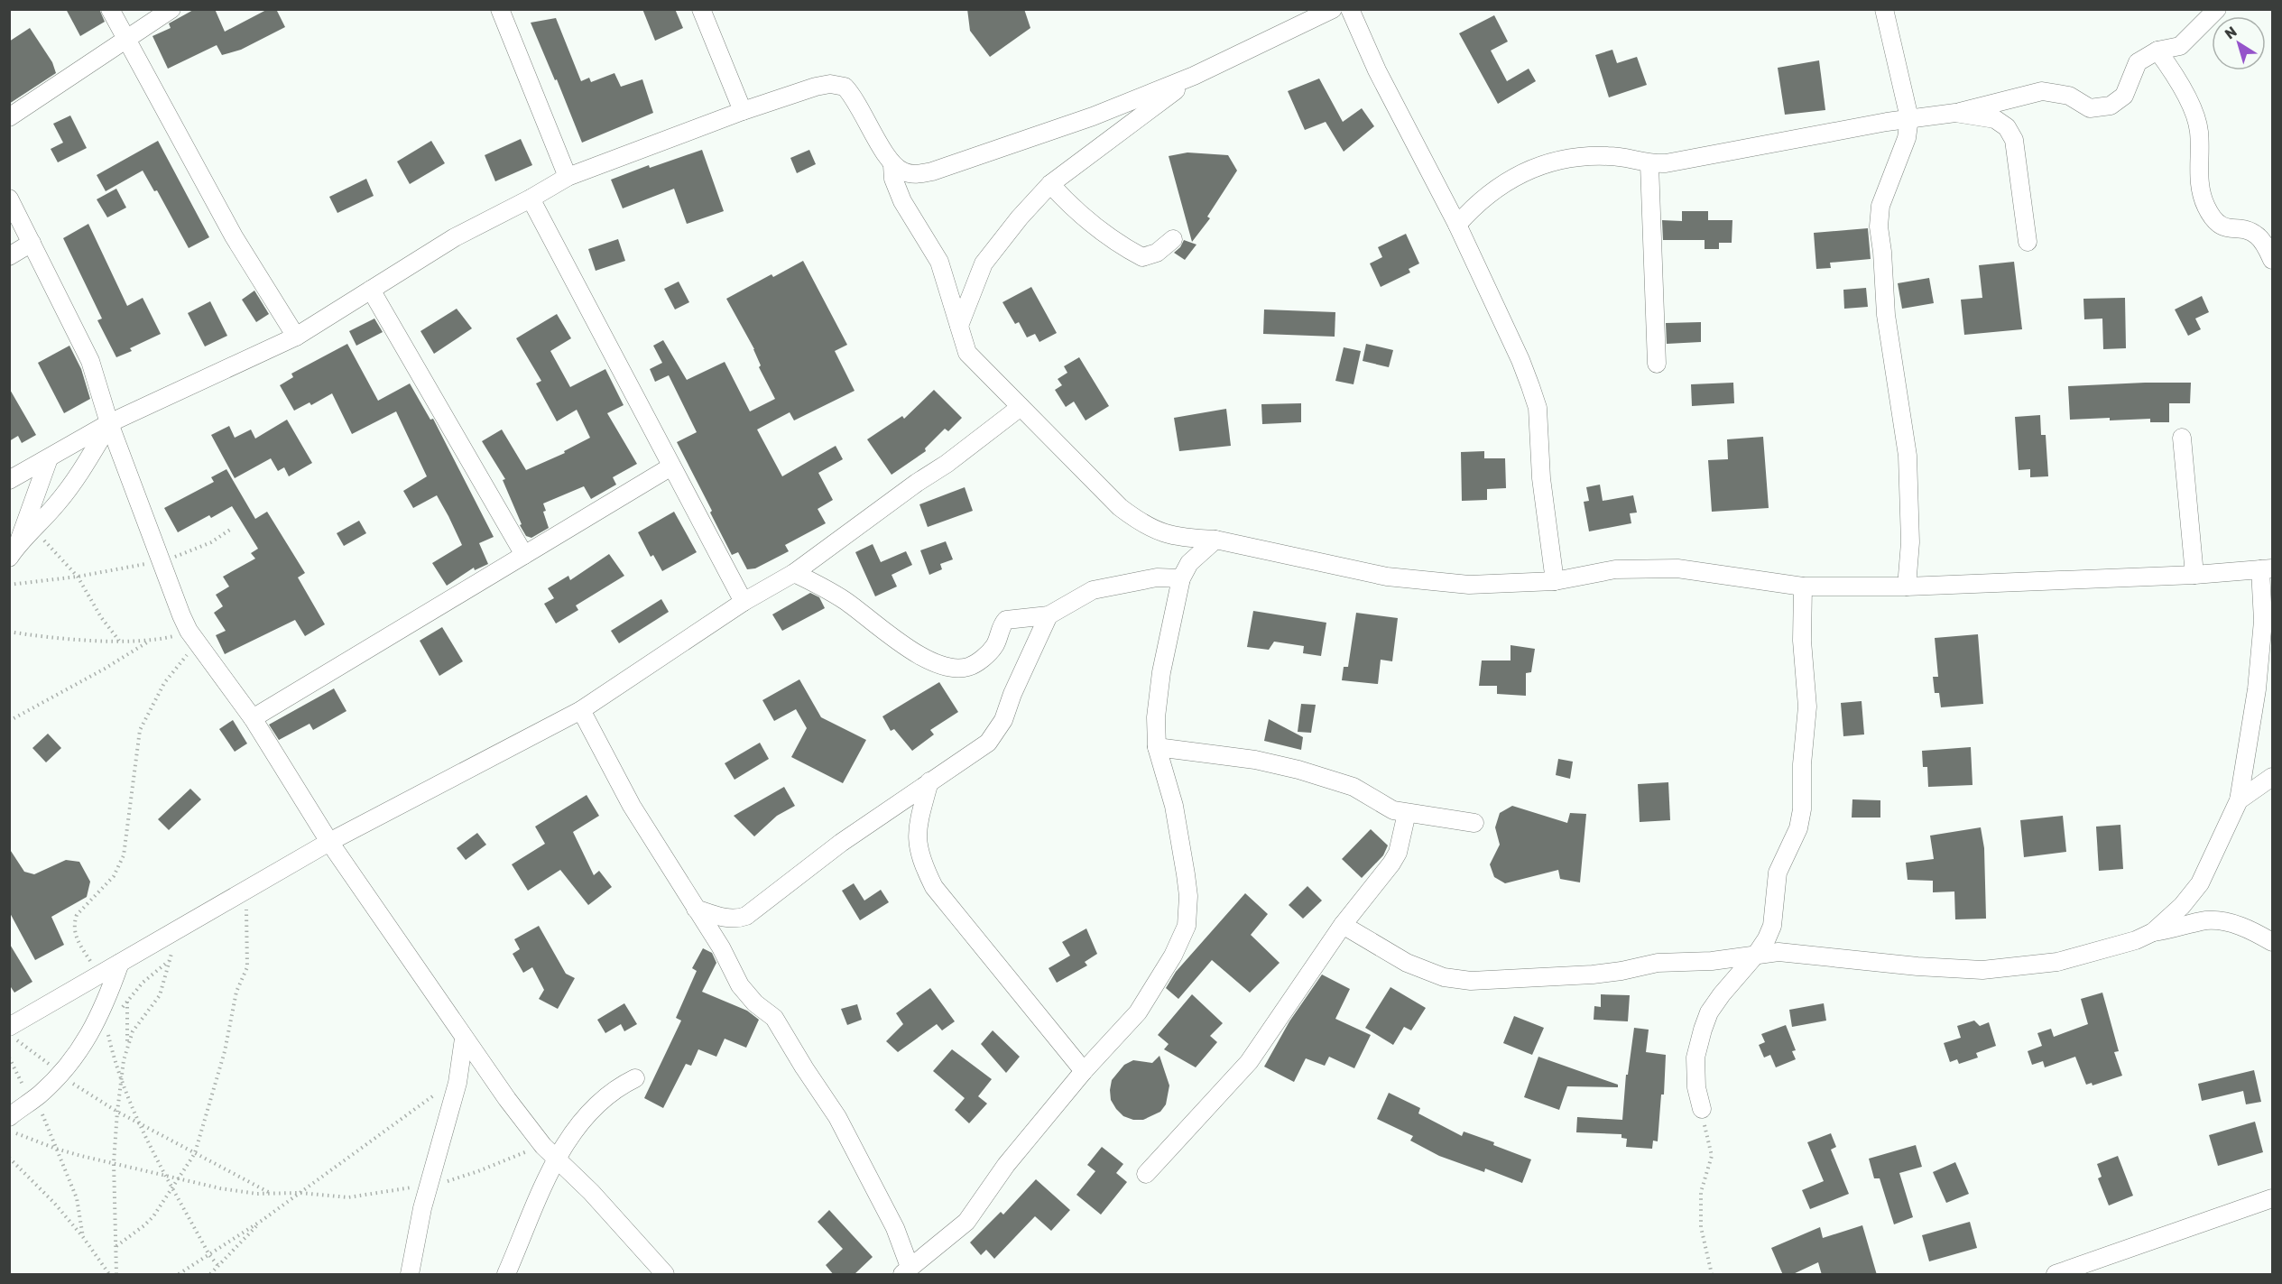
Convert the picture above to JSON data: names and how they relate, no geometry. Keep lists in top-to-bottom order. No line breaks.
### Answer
{"north":"top left"}
